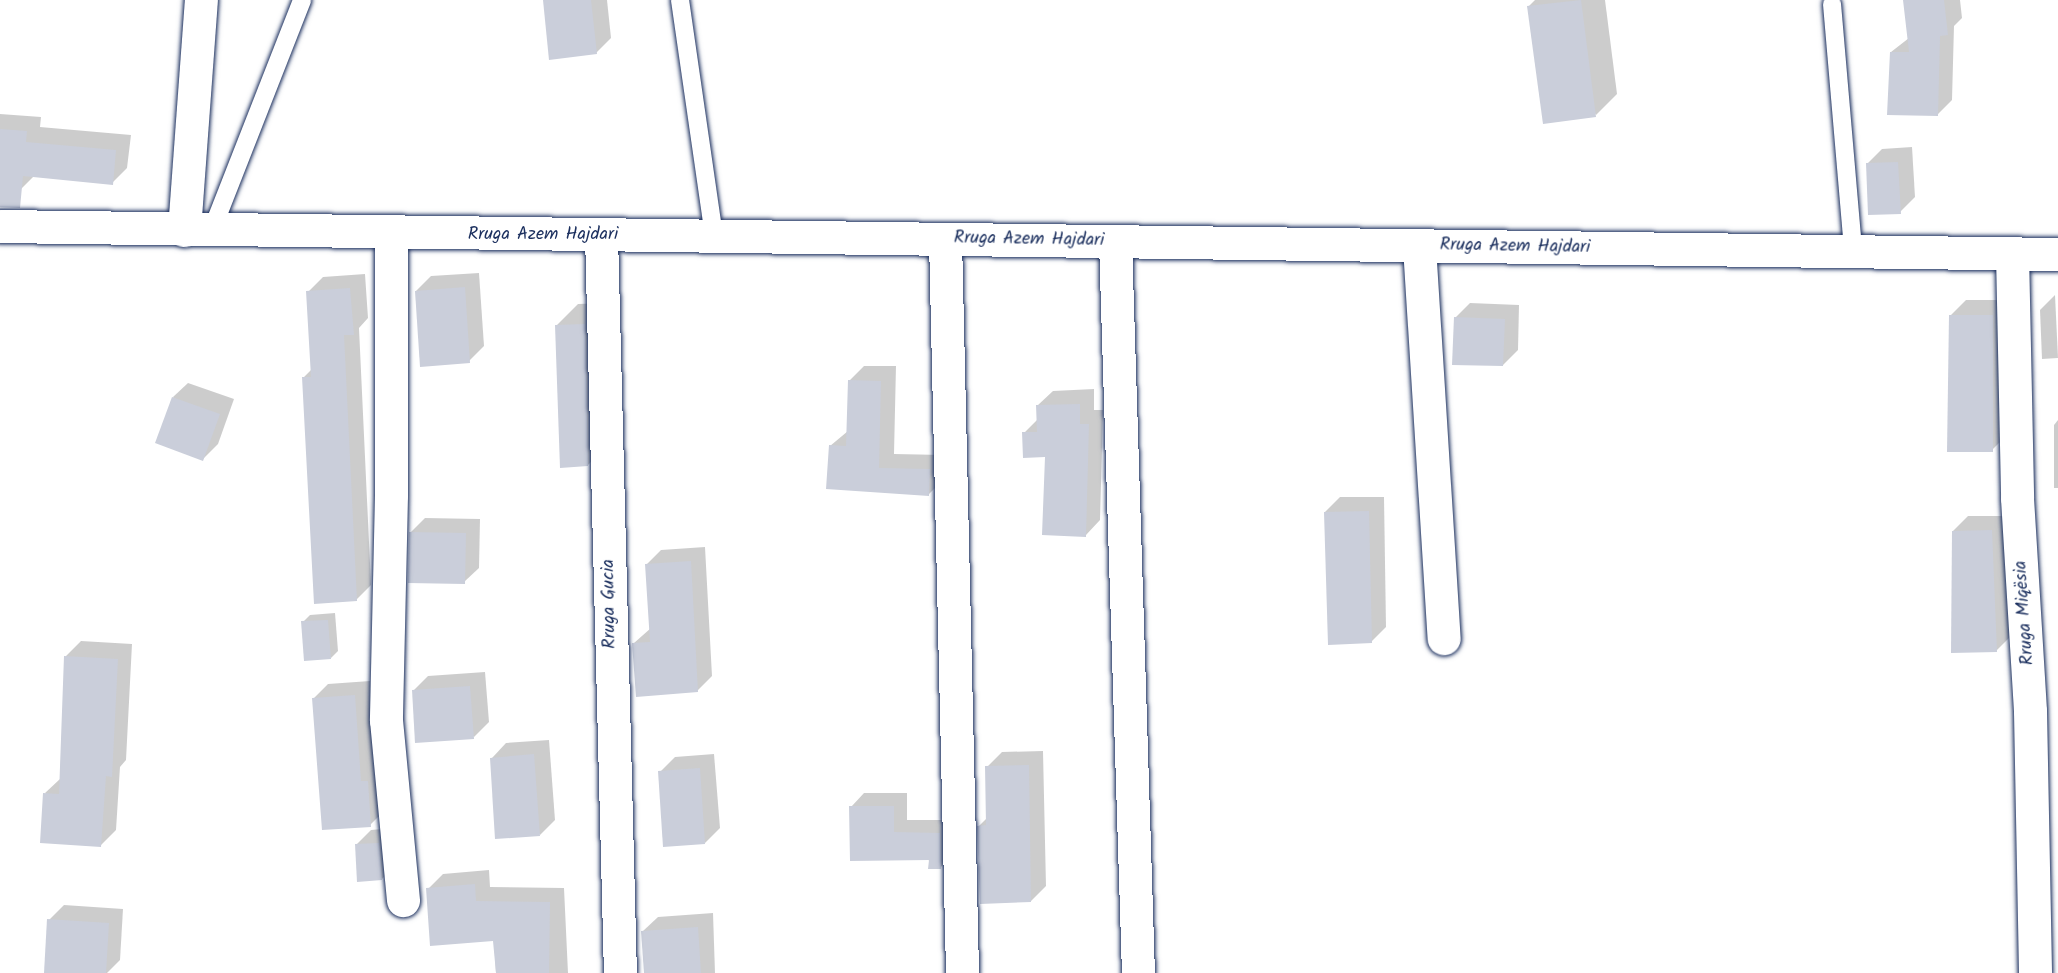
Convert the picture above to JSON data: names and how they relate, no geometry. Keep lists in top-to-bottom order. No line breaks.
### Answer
{"streets":{"street":["Rruga Azem Hajdari","Rruga Gucia","Rruga Miqësia"]},"crossings":[["Rruga Azem Hajdari","Rruga Gucia"],["Rruga Azem Hajdari","Rruga Miqësia"]]}
